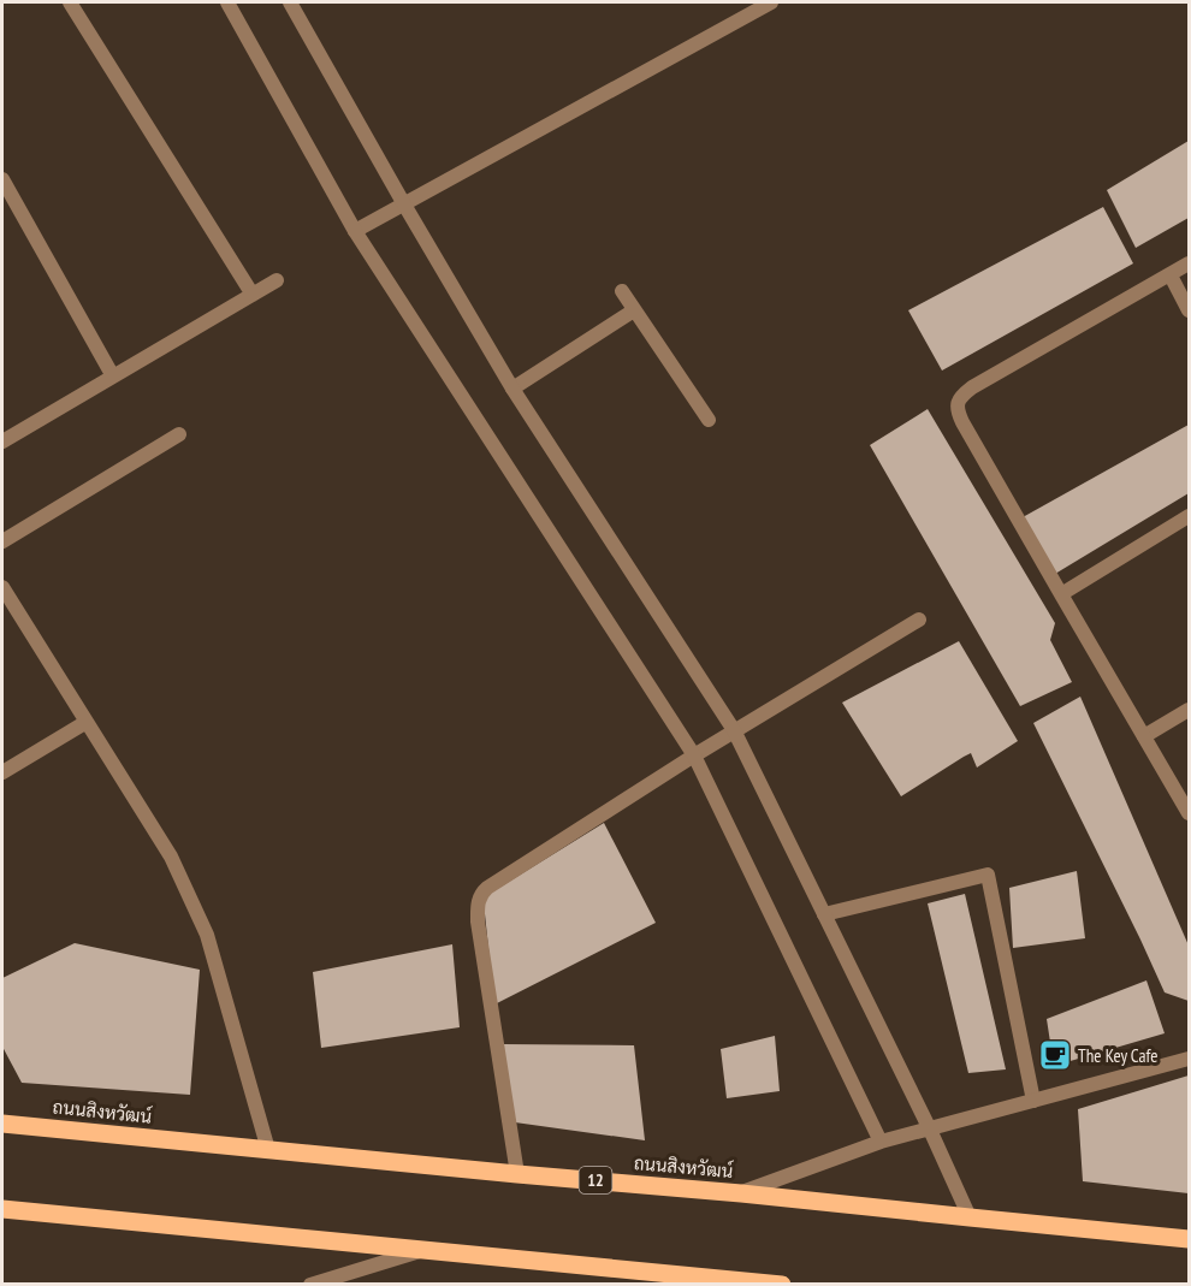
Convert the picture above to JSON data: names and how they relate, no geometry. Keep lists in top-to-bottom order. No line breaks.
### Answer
{"streets":{"main road":["ถนนสิงหวัฒน์","12"]},"places":{"cafe":["The Key Cafe"]}}
